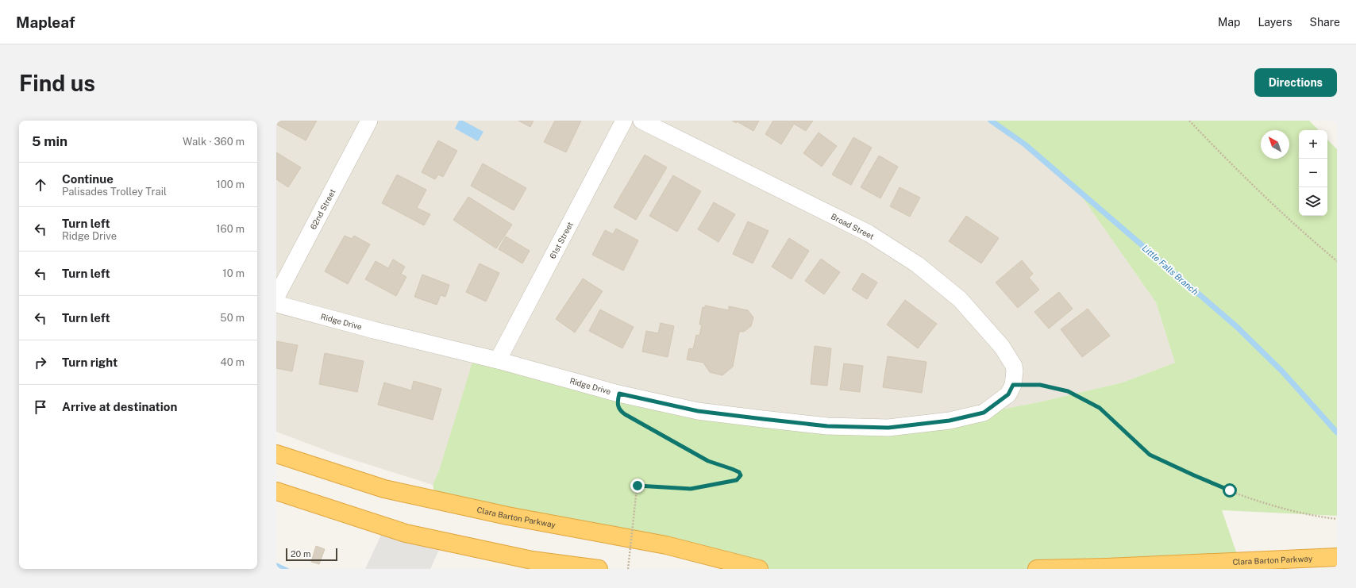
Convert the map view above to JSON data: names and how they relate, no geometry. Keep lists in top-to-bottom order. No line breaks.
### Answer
{"streets":{"highway":["Clara Barton Parkway"],"street":["62nd Street","Broad Street","61st Street","Ridge Drive"]},"crossings":[["Broad Street","Ridge Drive"],["61st Street","Ridge Drive"]],"water":["Little Falls Branch"],"scale_bar":"20 m","north":"top left","page":{"header":"Mapleaf","nav":["Map","Layers","Share"],"buttons":"Directions","title":"Find us","heading":["5 min","Walk · 360 m"],"map_buttons":["+","−"],"list":[["Continue","Palisades Trolley Trail","100 m"],["Turn left","Ridge Drive","160 m"],["Turn left","10 m"],["Turn left","50 m"],["Turn right","40 m"],"Arrive at destination"],"scale":"20 m"}}
